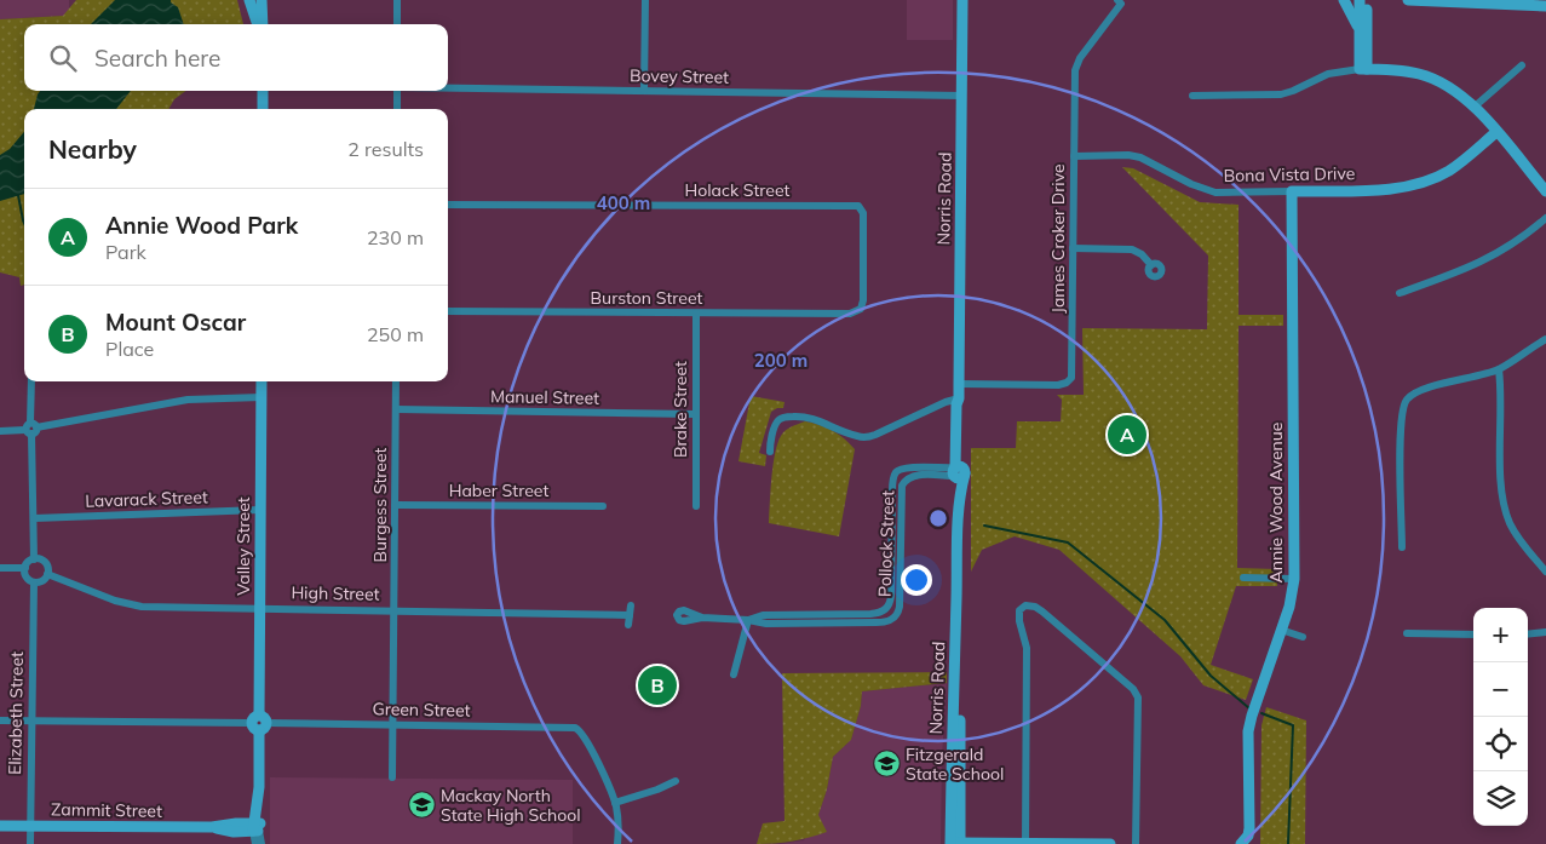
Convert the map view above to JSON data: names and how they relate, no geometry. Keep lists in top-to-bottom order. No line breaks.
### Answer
{"streets":{"street":["Bovey Street","Bona Vista Drive","Holack Street","Norris Road","James Croker Drive","Burston Street","Manuel Street","Brake Street","Haber Street","Lavarack Street","Annie Wood Avenue","Burgess Street","Pollock Street","Valley Street","High Street","Green Street","Elizabeth Street","Zammit Street"]},"crossings":[["Bovey Street","Norris Road"],["Bona Vista Drive","James Croker Drive"],["Bona Vista Drive","Annie Wood Avenue"],["Holack Street","Burston Street"],["Norris Road","James Croker Drive"],["Norris Road","Pollock Street"],["Burston Street","Brake Street"],["Manuel Street","Brake Street"],["Manuel Street","Burgess Street"],["Haber Street","Burgess Street"],["Lavarack Street","Valley Street"],["Burgess Street","High Street"],["Burgess Street","Green Street"],["Valley Street","High Street"],["Valley Street","Green Street"],["Valley Street","Zammit Street"],["High Street","Elizabeth Street"],["Green Street","Elizabeth Street"],["Elizabeth Street","Zammit Street"]],"places":{"school or university":["Fitzgerald State School","Mackay North State High School"]},"page":{"search":"Search here","heading":["Nearby","2 results"],"list":[{"mark":"A","name":"Annie Wood Park","note":"Park","value":"230 m"},{"mark":"B","name":"Mount Oscar","note":"Place","value":"250 m"}],"pins":["A","B"],"map_buttons":["+","−"]},"rings":["400 m","200 m"]}
